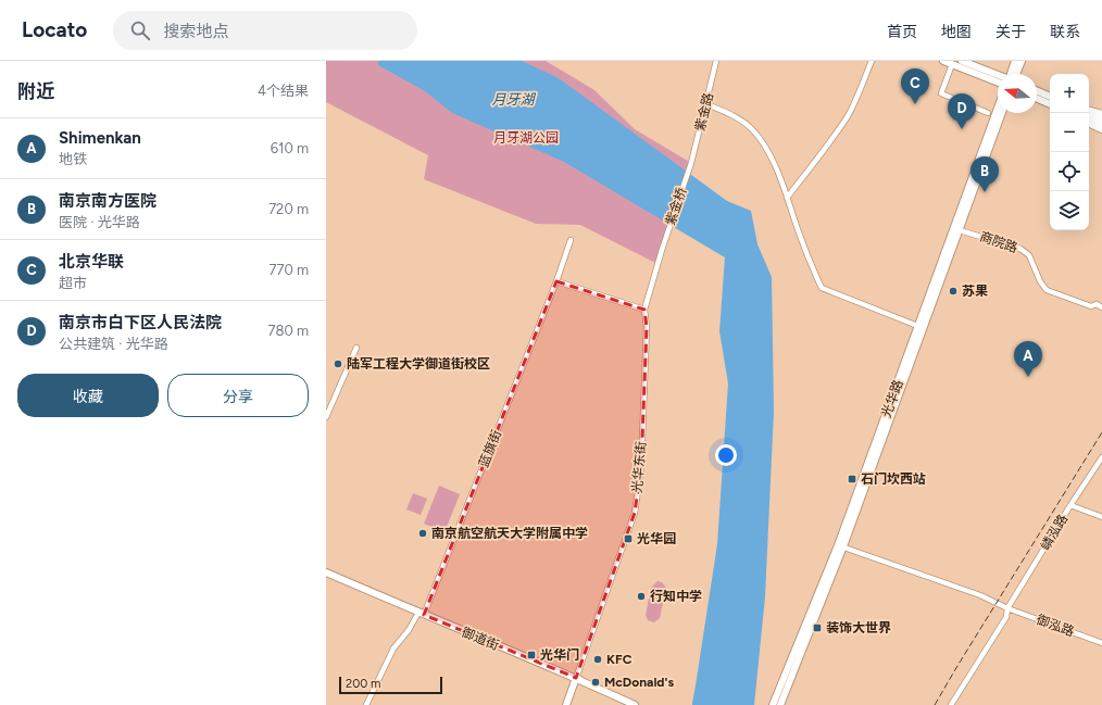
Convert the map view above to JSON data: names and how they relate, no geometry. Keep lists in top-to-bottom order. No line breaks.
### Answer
{"streets":{"main road":["光华路","御道街"],"street":["紫金路","紫金桥","商院路","蓝旗街","光华东街","嶙泓路","御泓路"]},"crossings":[["紫金路","紫金桥"],["紫金桥","光华东街"],["商院路","光华路"],["光华路","御泓路"],["蓝旗街","御道街"],["光华东街","御道街"],["嶙泓路","御泓路"]],"water":["月牙湖"],"parks":["月牙湖公园"],"places":{"other":["苏果","陆军工程大学御道街校区","南京航空航天大学附属中学","行知中学","KFC","McDonald's"],"transit":["石门坎西站","光华园","装饰大世界","光华门"]},"scale_bar":"200 m","north":"left","page":{"header":"Locato","search":"搜索地点","nav":["首页","地图","关于","联系"],"heading":["附近","4个结果"],"pins":["C","D","B","A"],"map_buttons":["+","−"],"list":[{"mark":"A","name":"Shimenkan","note":"地铁","value":"610 m"},{"mark":"B","name":"南京南方医院","note":"医院 · 光华路","value":"720 m"},{"mark":"C","name":"北京华联","note":"超市","value":"770 m"},{"mark":"D","name":"南京市白下区人民法院","note":"公共建筑 · 光华路","value":"780 m"}],"buttons":["收藏","分享"],"scale":"200 m"}}
